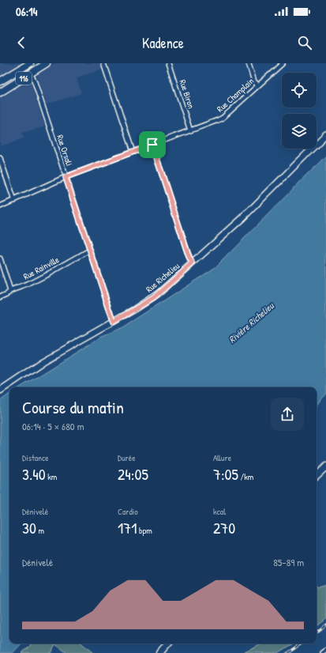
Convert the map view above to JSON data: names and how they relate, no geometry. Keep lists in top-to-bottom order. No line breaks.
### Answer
{"streets":{"main road":["116","Rue Richelieu"],"street":["Rue Biron","Rue Champlain","Rue Orsali","Rue Rainville"]},"crossings":[["116","Rue Orsali"],["Rue Biron","Rue Champlain"],["Rue Champlain","Rue Orsali"],["Rue Orsali","Rue Rainville"],["Rue Orsali","Rue Richelieu"]],"water":["Rivière Richelieu"],"page":{"status":"06:14","header":"Kadence","heading":["Course du matin","06:14 · 5 × 680 m"],"stats":[["Distance","3.40 km"],["Durée","24:05"],["Allure","7:05 /km"],["Dénivelé","30 m"],["Cardio","171 bpm"],["kcal","270"]],"chart":["Dénivelé","85–89 m"]}}
